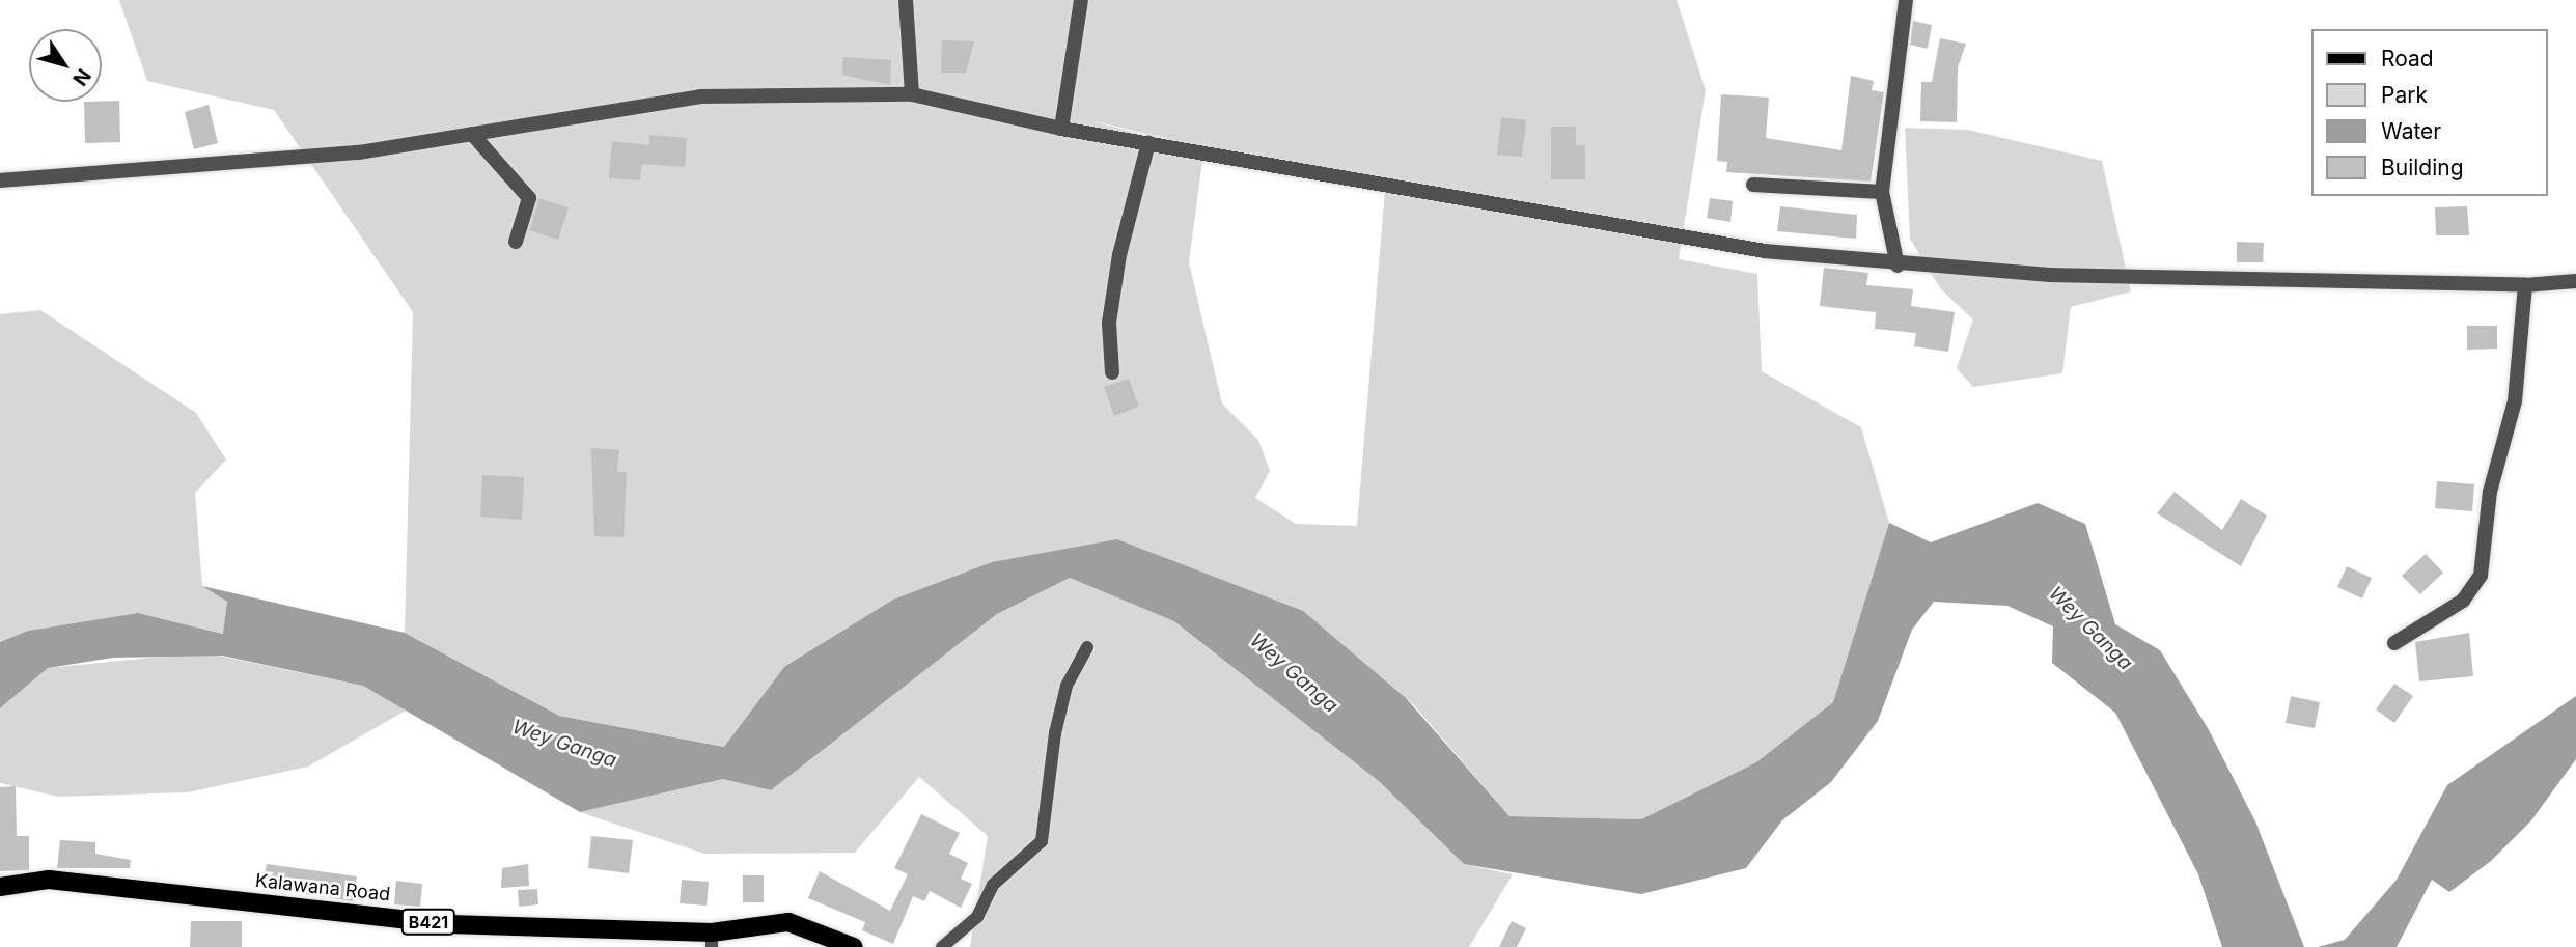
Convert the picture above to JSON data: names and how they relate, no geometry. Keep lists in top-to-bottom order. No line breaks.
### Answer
{"streets":{"main road":["Kalawana Road","B421"]},"water":["Wey Ganga"],"legend":["Road","Park","Water","Building"],"north":"bottom right"}
